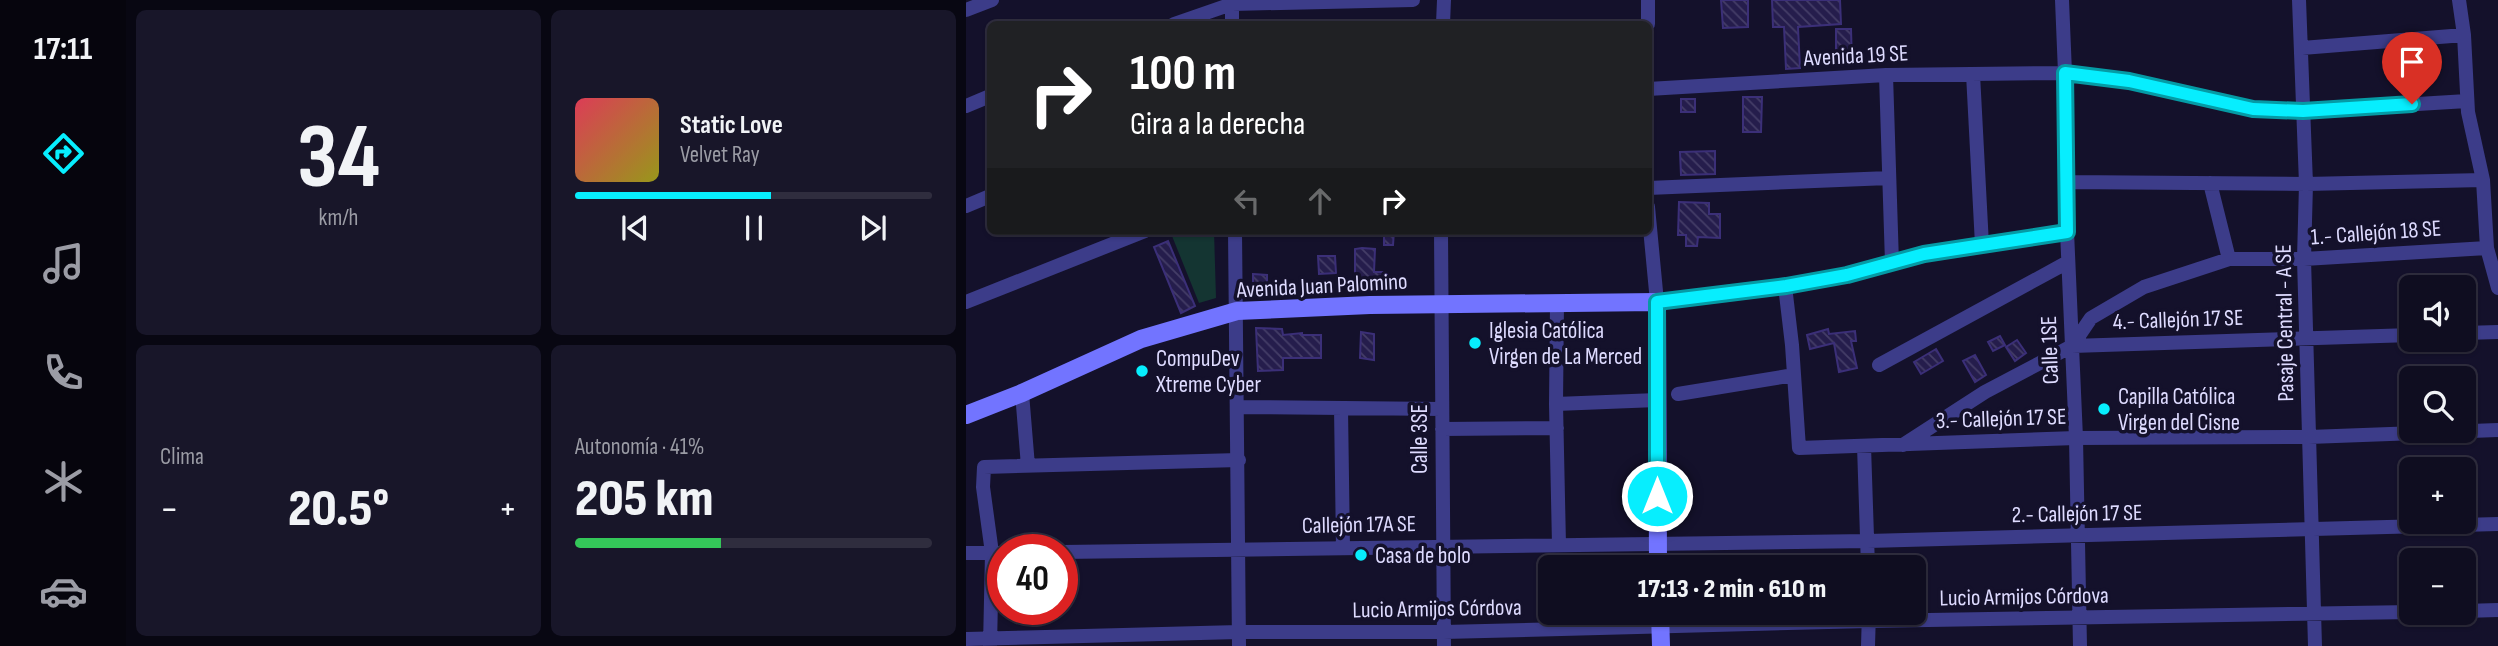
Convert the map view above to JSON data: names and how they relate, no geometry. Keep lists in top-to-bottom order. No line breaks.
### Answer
{"streets":{"street":["Avenida 19 SE","1.- Callejón 18 SE","Avenida Juan Palomino","4.- Callejón 17 SE","Pasaje Central - A SE","Calle 1SE","3.- Callejón 17 SE","Calle 3SE","2.- Callejón 17 SE","Callejón 17A SE","Lucio Armijos Córdova"]},"crossings":[["Avenida 19 SE","Pasaje Central - A SE"],["Avenida 19 SE","Calle 1SE"],["1.- Callejón 18 SE","4.- Callejón 17 SE"],["1.- Callejón 18 SE","Pasaje Central - A SE"],["1.- Callejón 18 SE","Calle 1SE"],["1.- Callejón 18 SE","3.- Callejón 17 SE"],["Avenida Juan Palomino","Calle 3SE"],["4.- Callejón 17 SE","Pasaje Central - A SE"],["4.- Callejón 17 SE","Calle 1SE"],["Pasaje Central - A SE","3.- Callejón 17 SE"],["Pasaje Central - A SE","2.- Callejón 17 SE"],["Pasaje Central - A SE","Lucio Armijos Córdova"],["Calle 1SE","3.- Callejón 17 SE"],["Calle 1SE","2.- Callejón 17 SE"],["Calle 1SE","Lucio Armijos Córdova"],["Calle 3SE","Callejón 17A SE"],["Calle 3SE","Lucio Armijos Córdova"],["2.- Callejón 17 SE","Callejón 17A SE"]],"places":["Iglesia Católica Virgen de La Merced","CompuDev Xtreme Cyber","Capilla Católica Virgen del Cisne","Casa de bolo"],"page":{"tabs":"17:11","tile":[["34","km/h"],"Clima",["Autonomía · 41%","205 km"]],"turn":["100 m","Gira a la derecha"],"song":["Static Love","Velvet Ray"],"map_buttons":["+","−"],"heat":["−","20.5°","+"],"limit":"40","trip":"17:13 · 2 min · 610 m"}}
